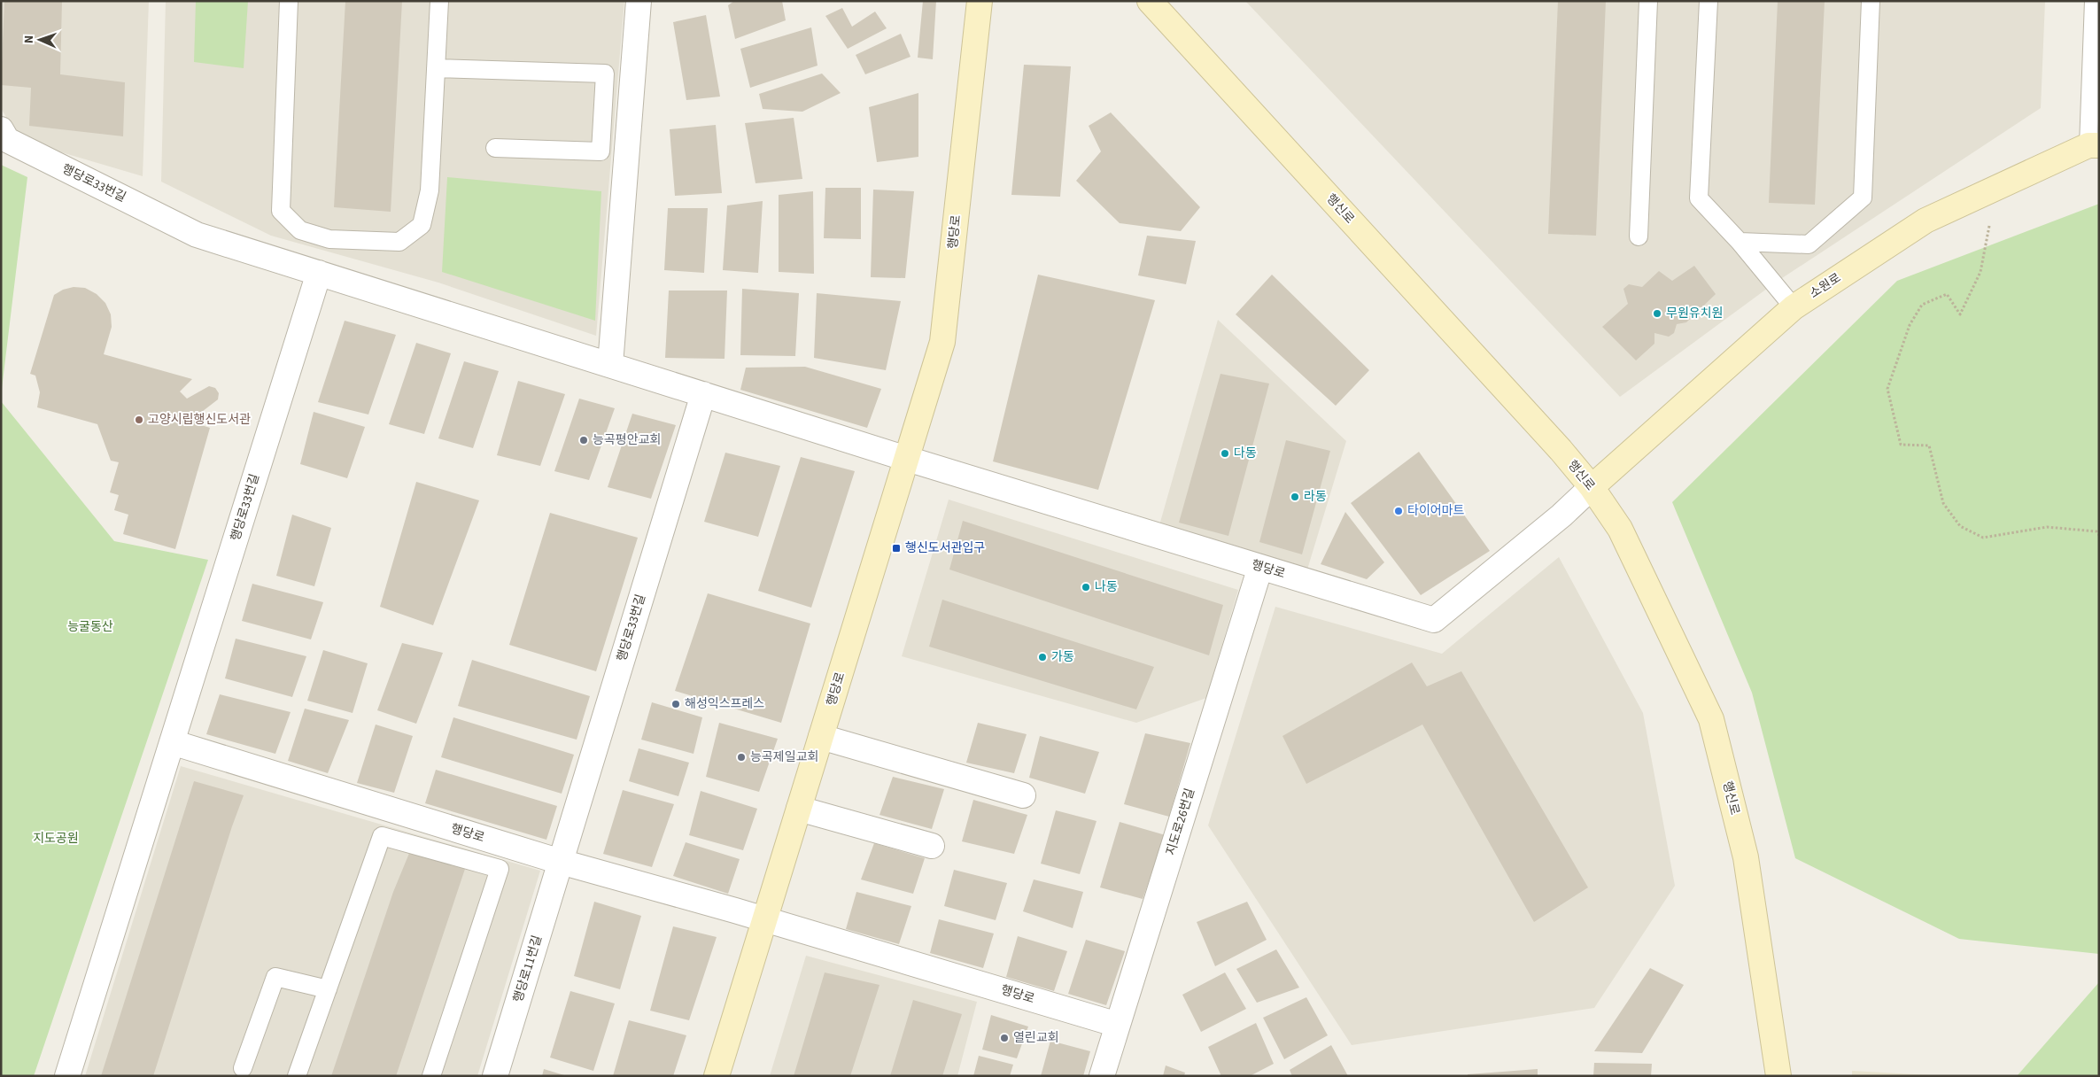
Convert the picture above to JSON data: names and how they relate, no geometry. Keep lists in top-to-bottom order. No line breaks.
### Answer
{"streets":{"main road":["행신로","행당로","소원로"],"street":["행당로33번길","지도로26번길","행당로11번길"]},"crossings":[["행당로33번길","행당로"],["행당로33번길","행당로11번길"],["행신로","행당로"],["행신로","소원로"],["행당로","소원로"],["행당로","지도로26번길"],["행당로","행당로11번길"]],"parks":["능굴동산","지도공원"],"places":{"other":["무원유치원","고양시립행신도서관","능곡평안교회","다동","라동","타이어마트","나동","가동","해성익스프레스","능곡제일교회","열린교회"],"transit":["행신도서관입구"]},"north":"left"}
